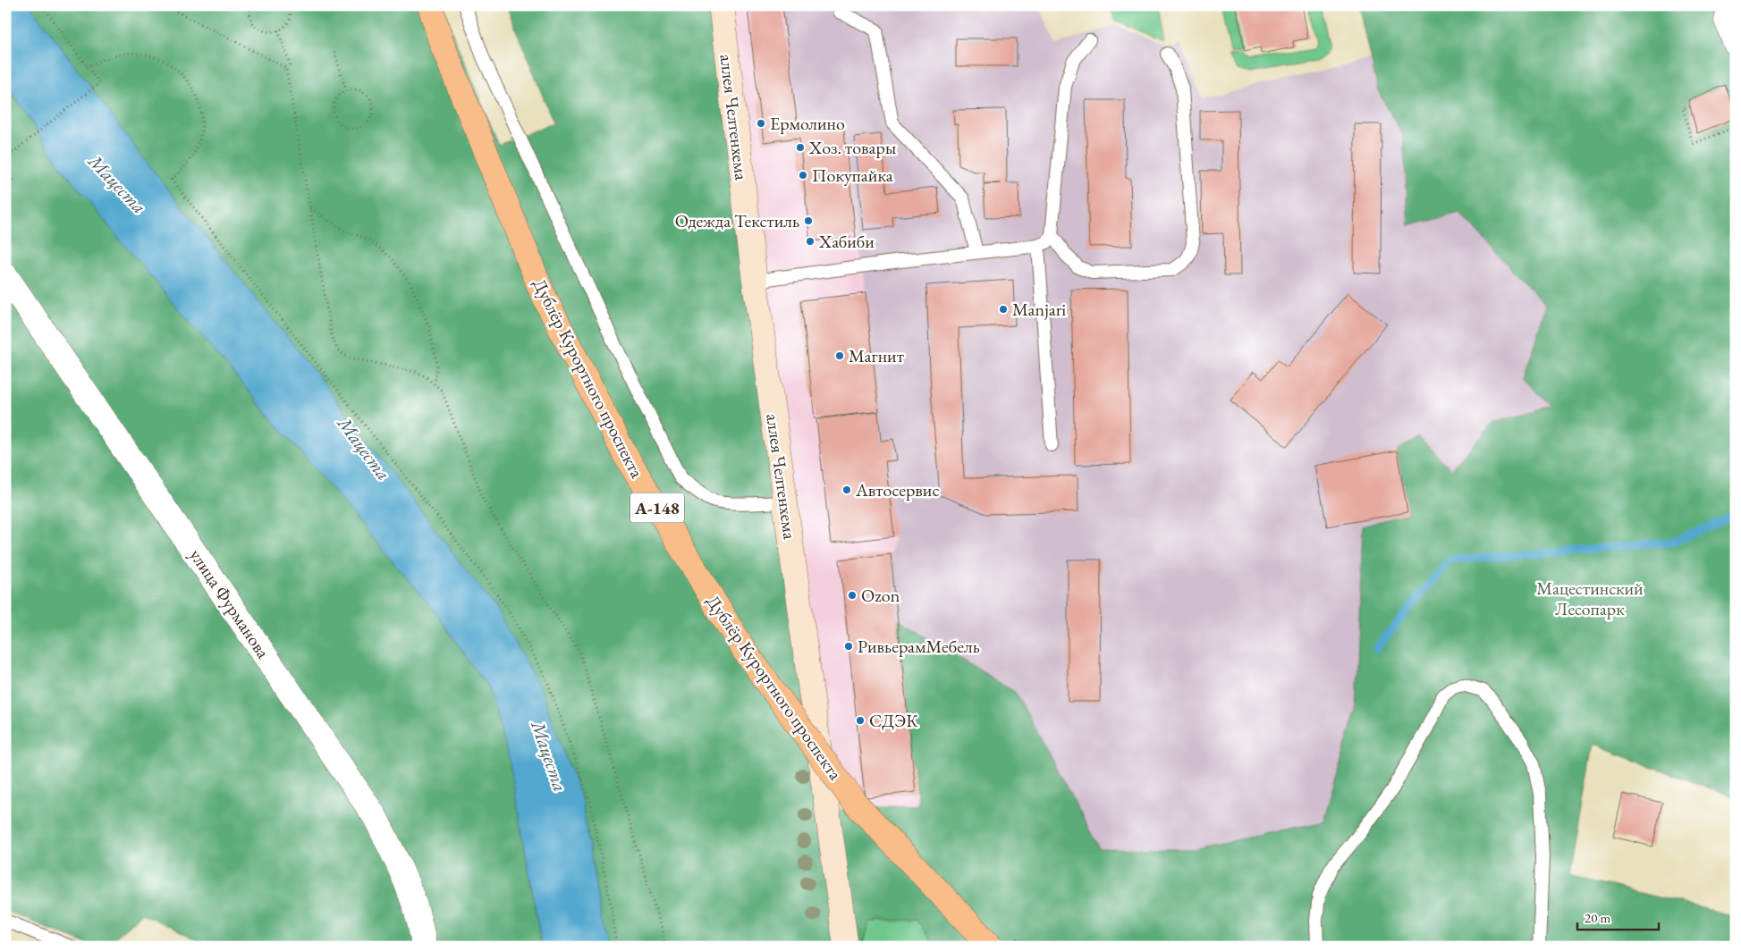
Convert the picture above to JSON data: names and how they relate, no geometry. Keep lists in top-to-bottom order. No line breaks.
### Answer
{"streets":{"highway":["Дублёр Курортного проспекта","А-148"],"main road":["аллея Челтенхема"],"street":["улица Фурманова"]},"water":["Мацеста"],"parks":["Мацестинский Лесопарк"],"places":["Ермолино","Хоз. товары","Покупайка","Одежда Текстиль","Хабиби","Manjari","Магнит","Автосервис","Ozon","РивьерамМебель","СДЭК"],"scale_bar":"20 m"}
